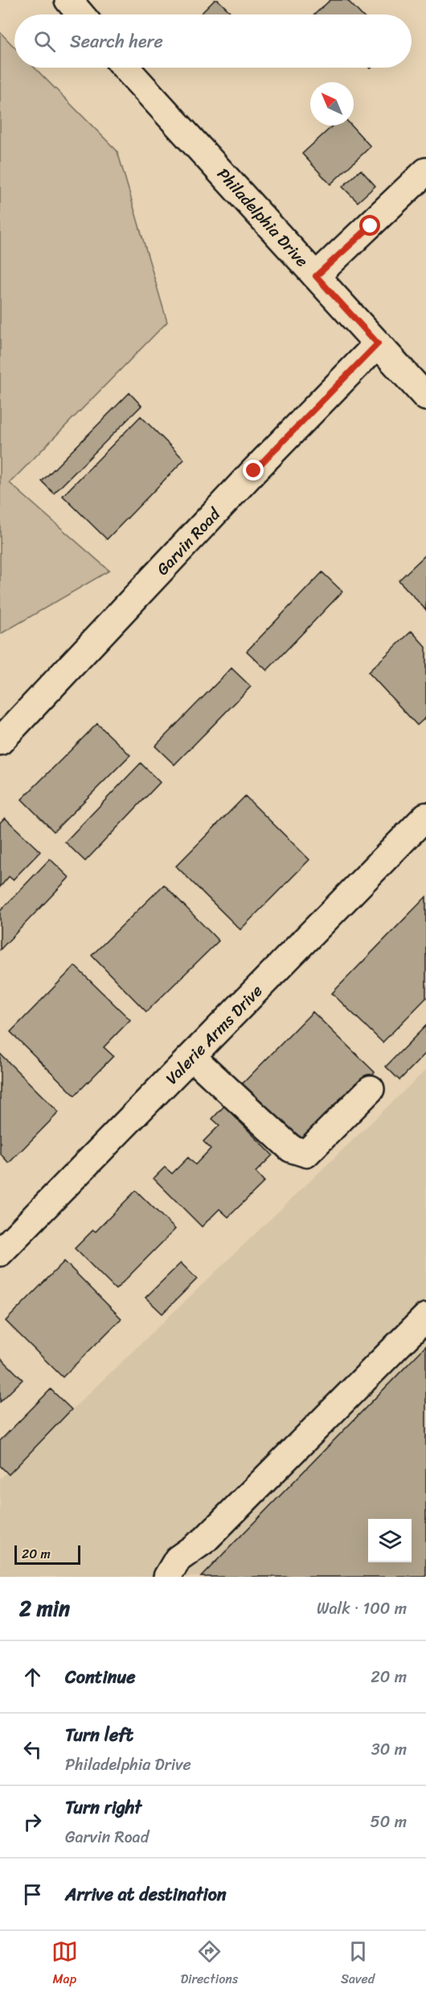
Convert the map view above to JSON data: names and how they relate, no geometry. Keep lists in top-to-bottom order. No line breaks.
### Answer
{"streets":{"street":["Philadelphia Drive","Garvin Road","Valerie Arms Drive"]},"crossings":[["Philadelphia Drive","Garvin Road"]],"scale_bar":"20 m","north":"top left","page":{"search":"Search here","scale":"20 m","heading":["2 min","Walk · 100 m"],"list":[["Continue","20 m"],["Turn left","Philadelphia Drive","30 m"],["Turn right","Garvin Road","50 m"],"Arrive at destination"],"nav":["Map","Directions","Saved"]}}
